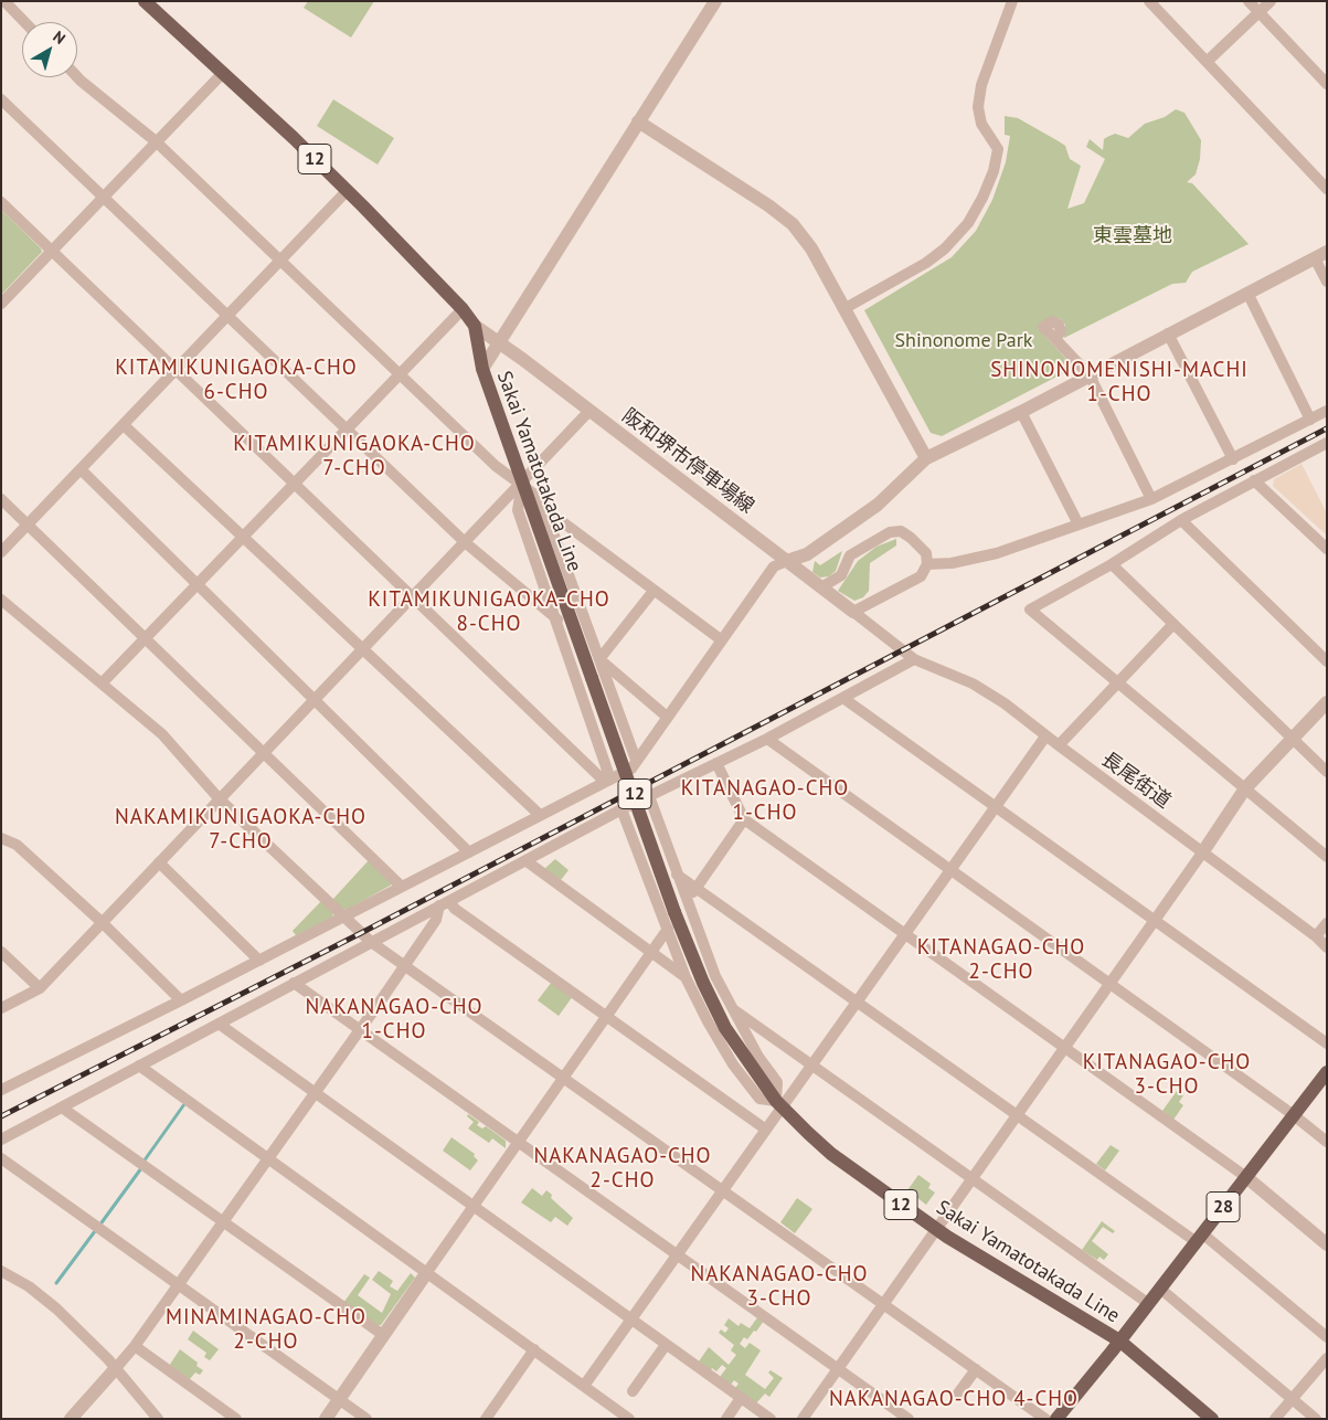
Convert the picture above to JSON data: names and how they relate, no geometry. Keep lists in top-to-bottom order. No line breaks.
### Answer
{"streets":{"main road":["12","Sakai Yamatotakada Line","28"],"street":["阪和堺市停車場線","長尾街道"]},"crossings":[["阪和堺市停車場線","Sakai Yamatotakada Line"],["阪和堺市停車場線","長尾街道"],["Sakai Yamatotakada Line","28"]],"districts":["KITAMIKUNIGAOKA-CHO 6-CHO","SHINONOMENISHI-MACHI 1-CHO","KITAMIKUNIGAOKA-CHO 7-CHO","KITAMIKUNIGAOKA-CHO 8-CHO","KITANAGAO-CHO 1-CHO","NAKAMIKUNIGAOKA-CHO 7-CHO","KITANAGAO-CHO 2-CHO","NAKANAGAO-CHO 1-CHO","KITANAGAO-CHO 3-CHO","NAKANAGAO-CHO 2-CHO","NAKANAGAO-CHO 3-CHO","MINAMINAGAO-CHO 2-CHO","NAKANAGAO-CHO 4-CHO"],"parks":["東雲墓地","Shinonome Park"],"north":"top right"}
